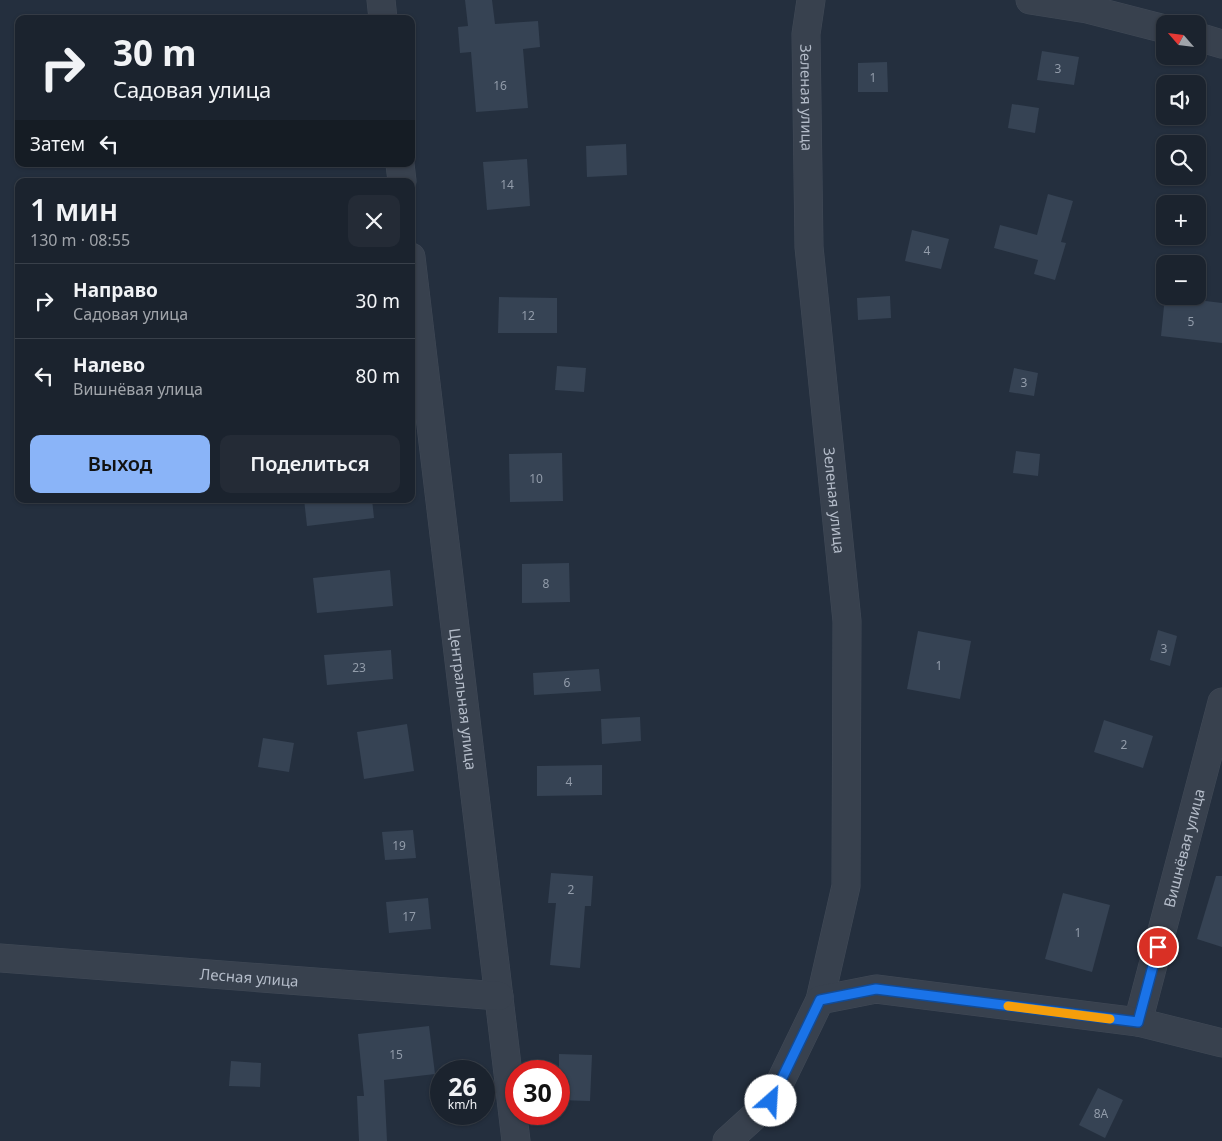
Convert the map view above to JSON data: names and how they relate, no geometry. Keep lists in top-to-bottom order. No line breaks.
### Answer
{"streets":{"street":["Зеленая улица","Центральная улица","Вишнёвая улица","Лесная улица"]},"crossings":[["Центральная улица","Лесная улица"]],"house_numbers":["3","1","16","14","4","12","5","3","10","8","3","1","23","6","2","4","19","2","17","1","15","8А"],"north":"top left","page":{"map_buttons":["+","−"],"turn":["30 m","Садовая улица"],"then":"Затем","heading":["1 мин","130 m · 08:55"],"list":[{"name":"Направо","note":"Садовая улица","value":"30 m"},{"name":"Налево","note":"Вишнёвая улица","value":"80 m"}],"buttons":["Выход","Поделиться"],"speed":"26 km/h","limit":"30"}}
